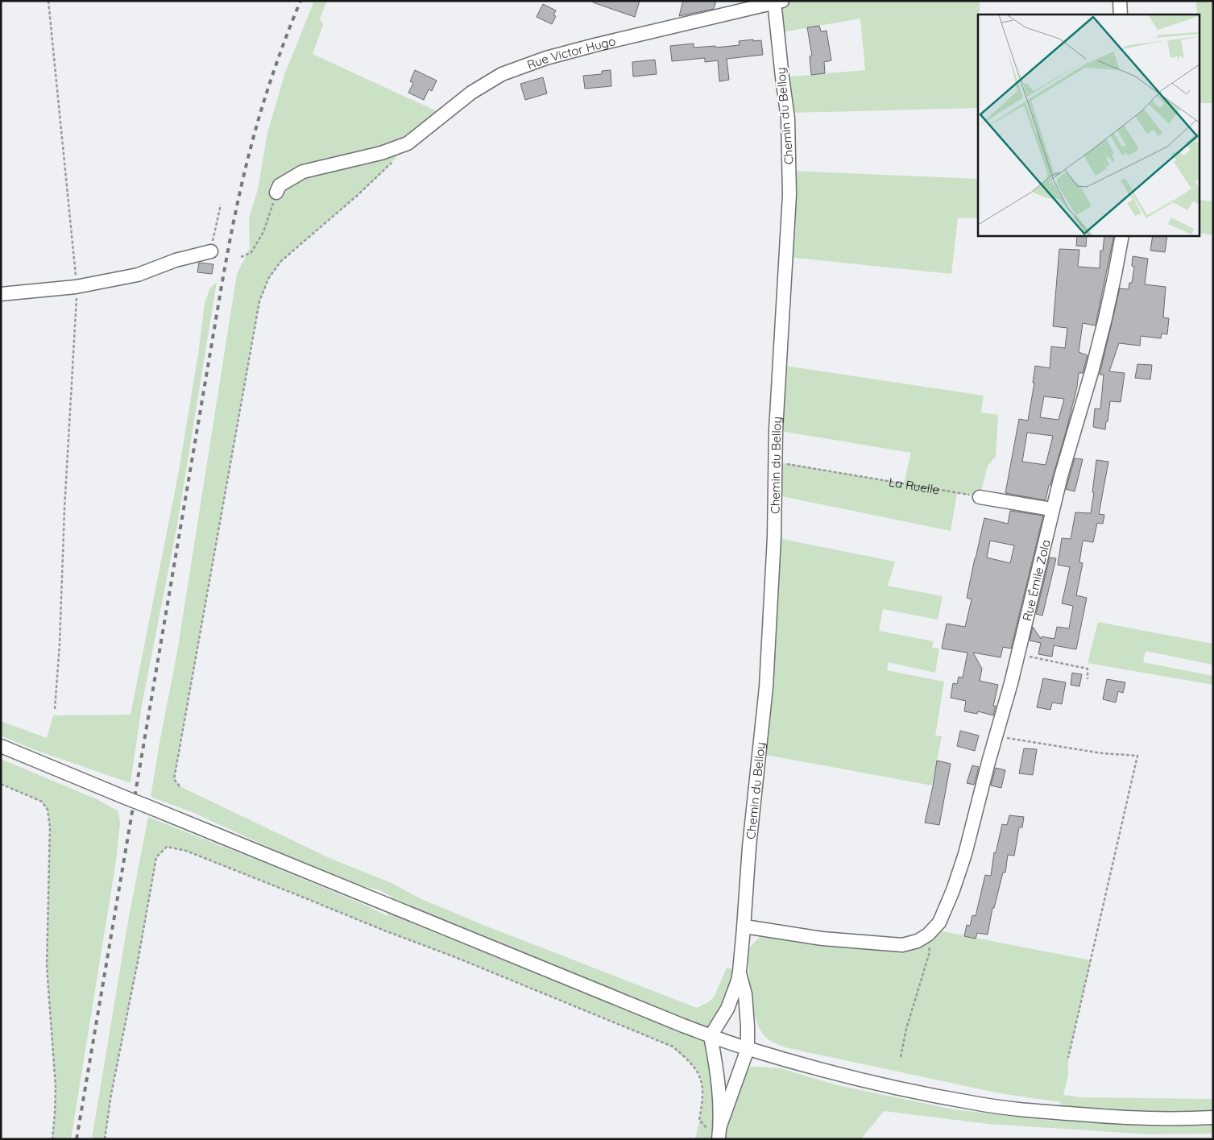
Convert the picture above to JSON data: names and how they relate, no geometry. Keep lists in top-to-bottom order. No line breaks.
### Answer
{"streets":{"street":["Rue Victor Hugo","Chemin du Belloy","Rue Émile Zola"],"path":["La Ruelle"]},"crossings":[["Rue Victor Hugo","Chemin du Belloy"],["Chemin du Belloy","La Ruelle"]]}
